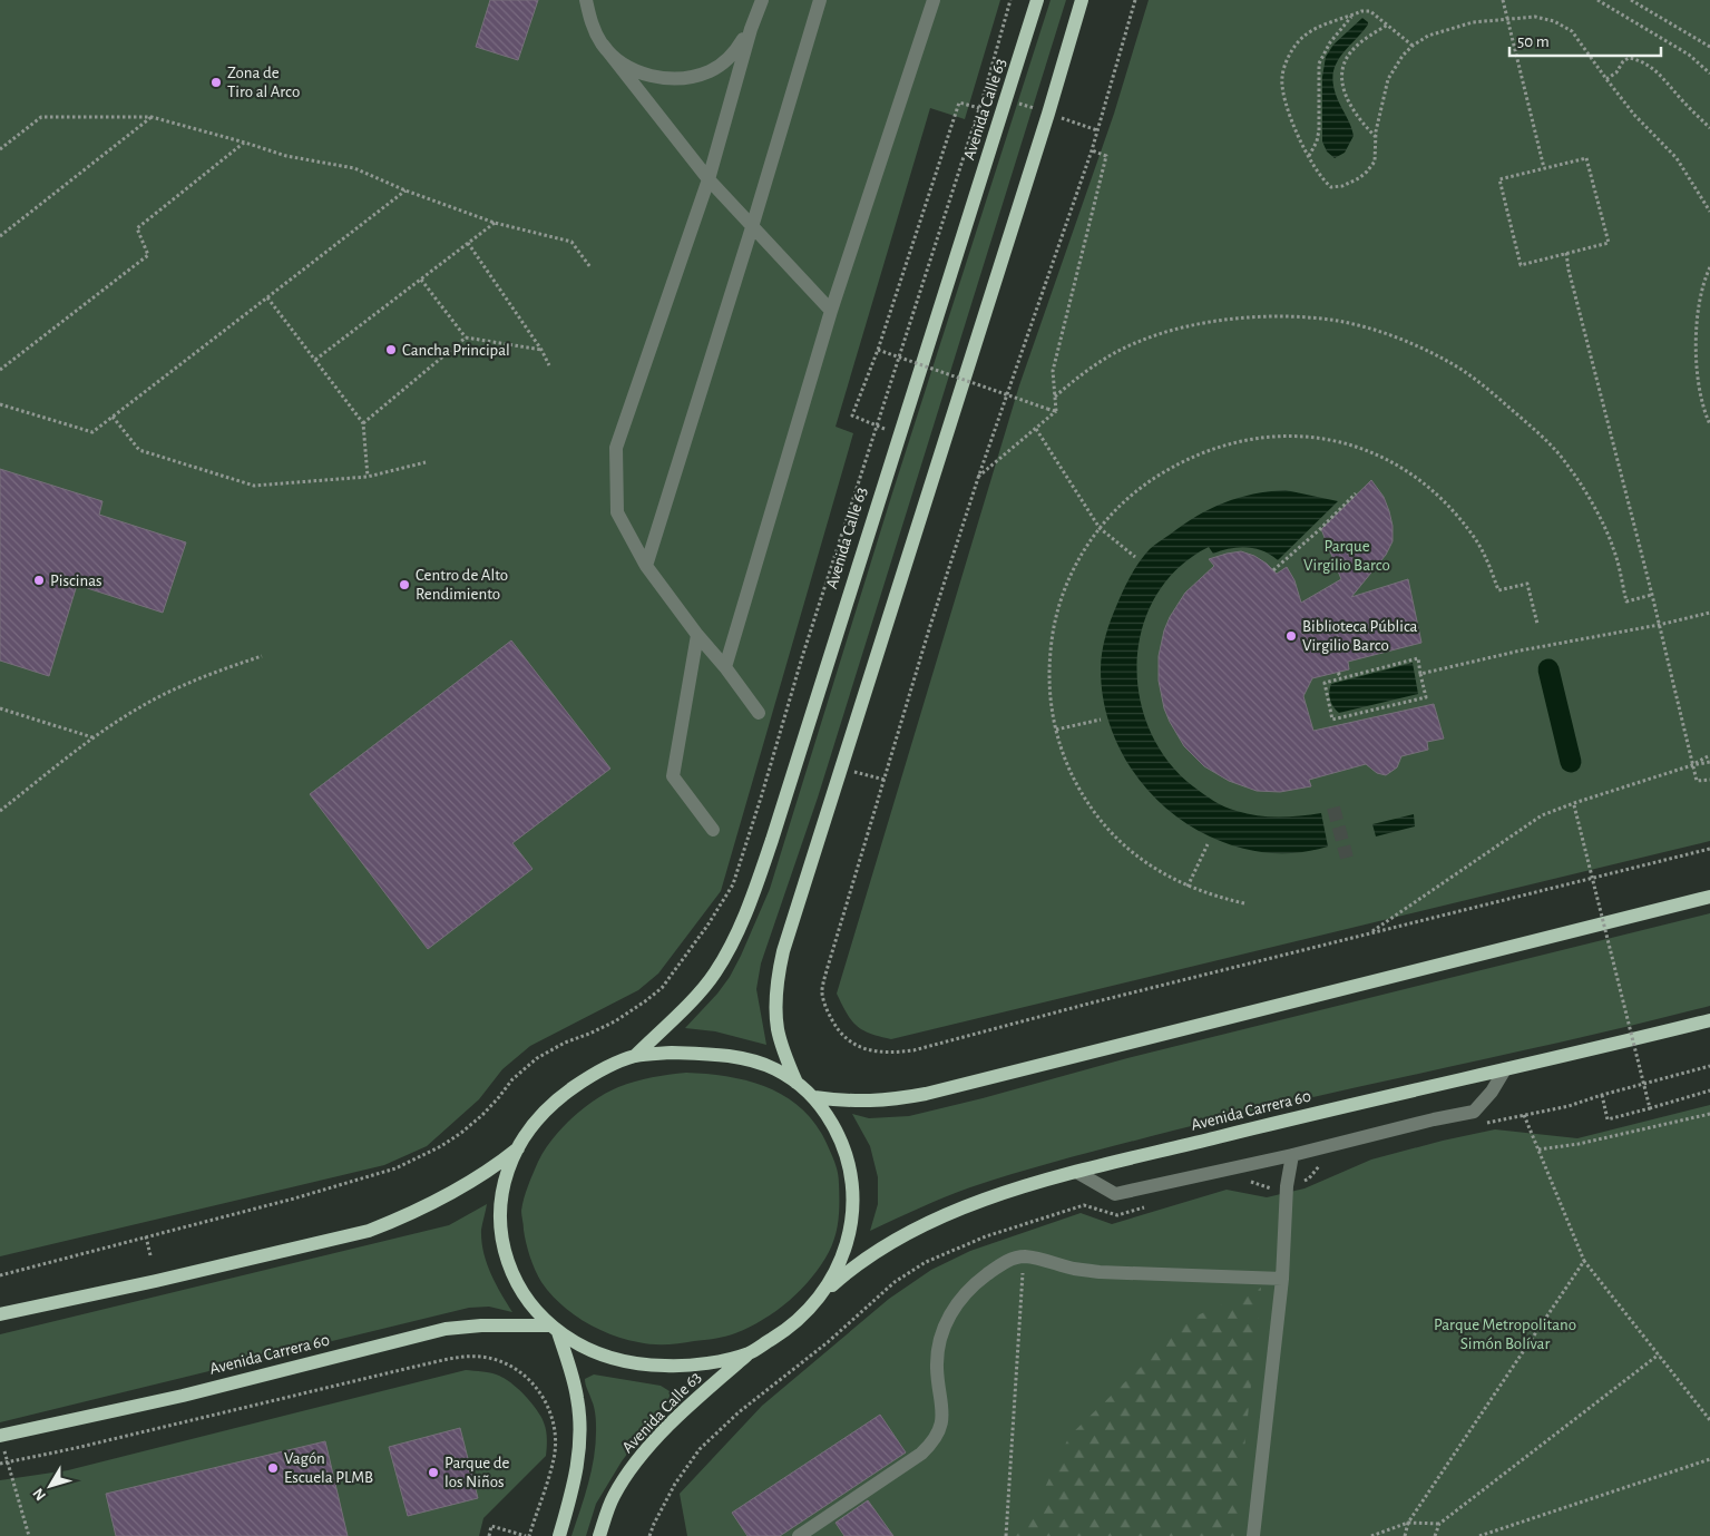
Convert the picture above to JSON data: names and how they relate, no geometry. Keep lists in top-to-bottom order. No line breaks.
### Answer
{"streets":{"main road":["Avenida Calle 63","Avenida Carrera 60"]},"parks":["Parque Virgilio Barco","Parque Metropolitano Simón Bolívar"],"places":["Zona de Tiro al Arco","Cancha Principal","Piscinas","Centro de Alto Rendimiento","Biblioteca Pública Virgilio Barco","Vagón Escuela PLMB","Parque de los Niños"],"scale_bar":"50 m","north":"bottom left"}
